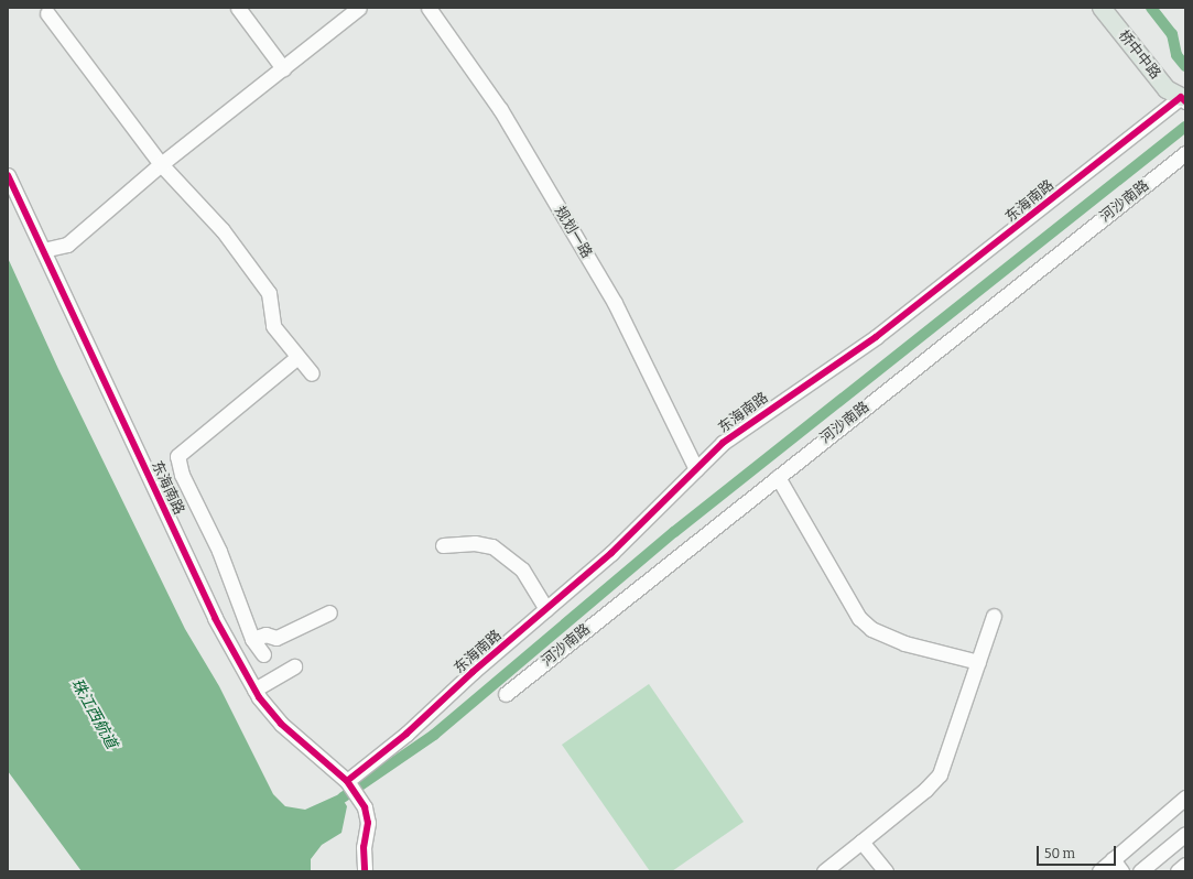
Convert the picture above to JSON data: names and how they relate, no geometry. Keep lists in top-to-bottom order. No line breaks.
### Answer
{"streets":{"main road":["桥中中路"],"street":["东海南路","河沙南路","规划一路"]},"crossings":[["桥中中路","东海南路"],["东海南路","规划一路"]],"water":["珠江西航道"],"scale_bar":"50 m"}
